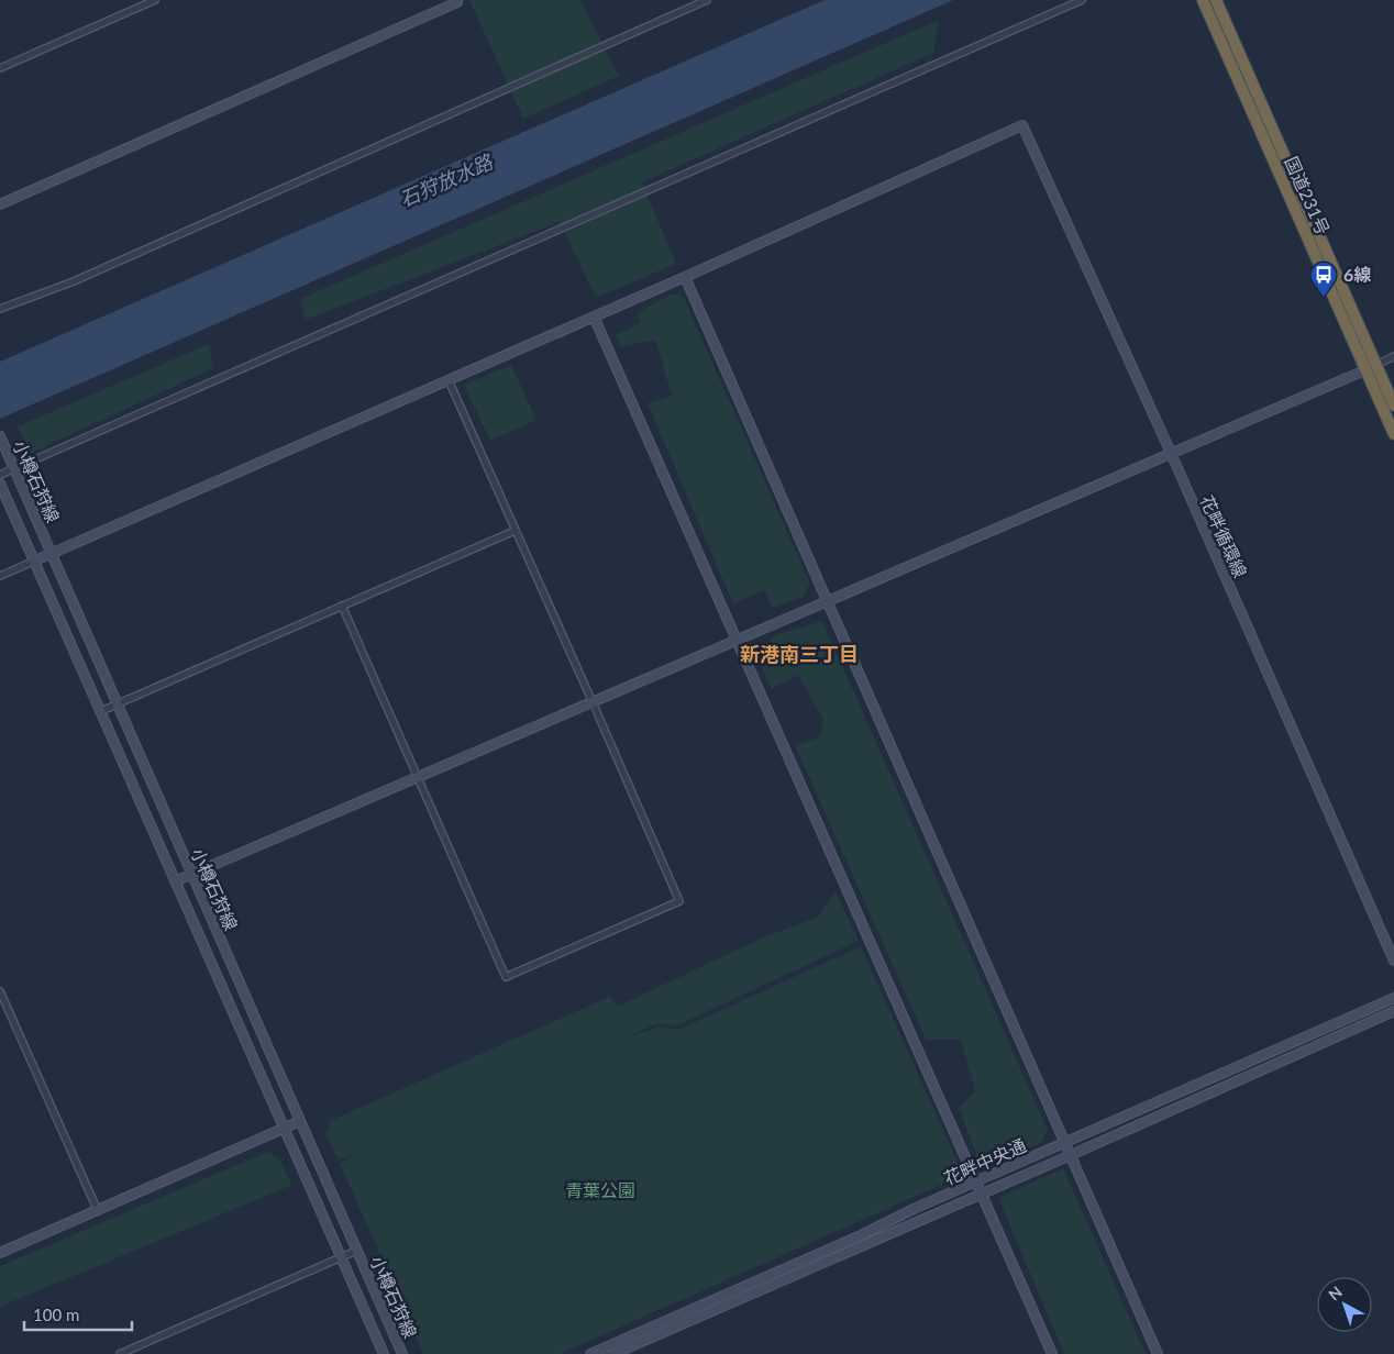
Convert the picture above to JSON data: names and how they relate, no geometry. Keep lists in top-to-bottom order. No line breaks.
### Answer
{"streets":{"highway":["国道231号"],"street":["小樽石狩線","花畔循環線","花畔中央通"]},"districts":["新港南三丁目"],"water":["石狩放水路"],"parks":["青葉公園"],"places":{"bus stop":["6線"]},"scale_bar":"100 m","north":"top left"}
